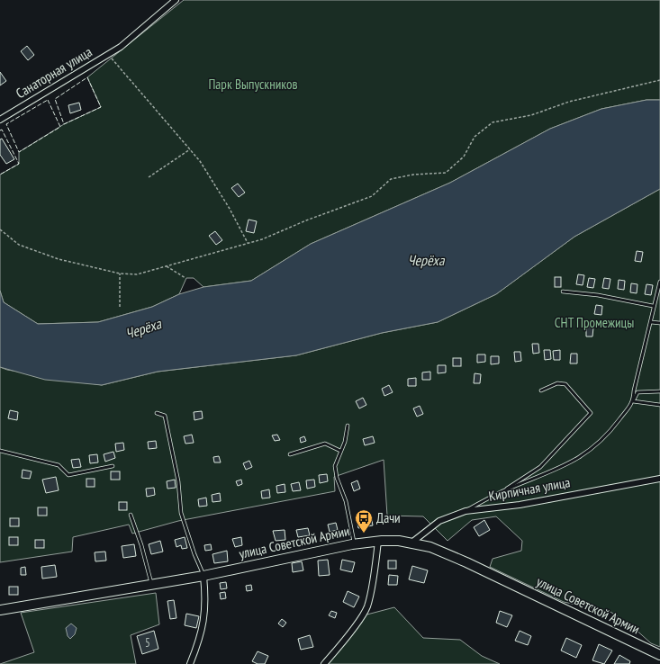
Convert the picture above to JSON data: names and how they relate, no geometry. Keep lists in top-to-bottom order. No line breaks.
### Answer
{"streets":{"main road":["улица Советской Армии"],"street":["Санаторная улица","Кирпичная улица"]},"crossings":[["Кирпичная улица","улица Советской Армии"]],"water":["Черёха"],"parks":["Парк Выпускников","СНТ Промежицы"],"places":{"bus stop":["Дачи"]},"house_numbers":["5"]}
